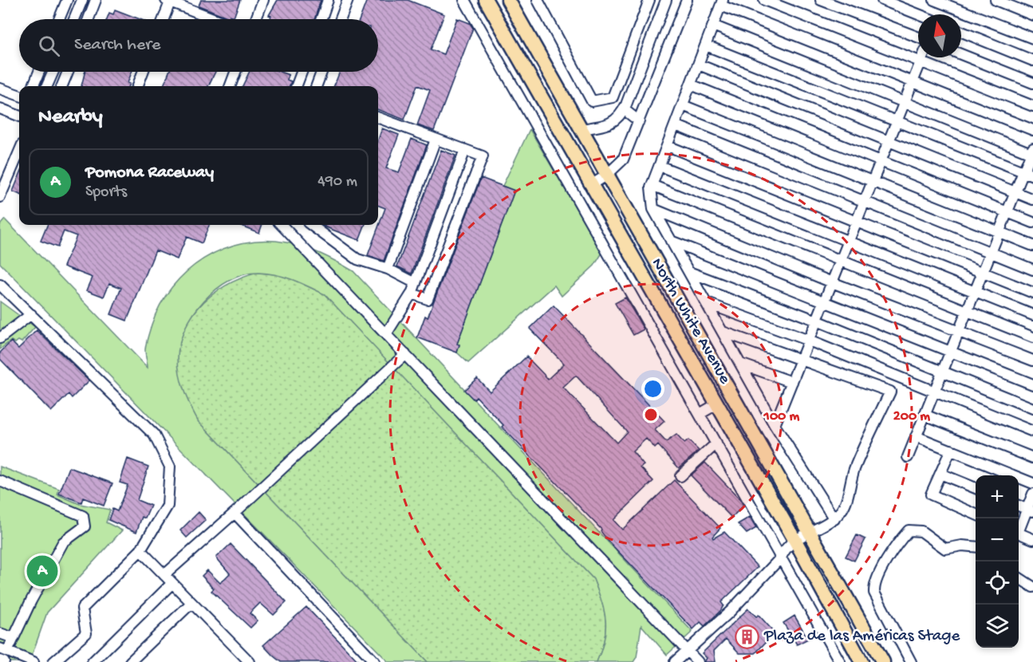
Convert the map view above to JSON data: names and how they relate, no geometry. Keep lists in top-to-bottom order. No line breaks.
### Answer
{"streets":{"main road":["North White Avenue"]},"places":{"building":["Plaza de las Américas Stage"]},"north":"top","page":{"search":"Search here","heading":"Nearby","list":[{"mark":"A","name":"Pomona Raceway","note":"Sports","value":"490 m"}],"map_buttons":["+","−"],"pins":"A"},"rings":["100 m","200 m"]}
